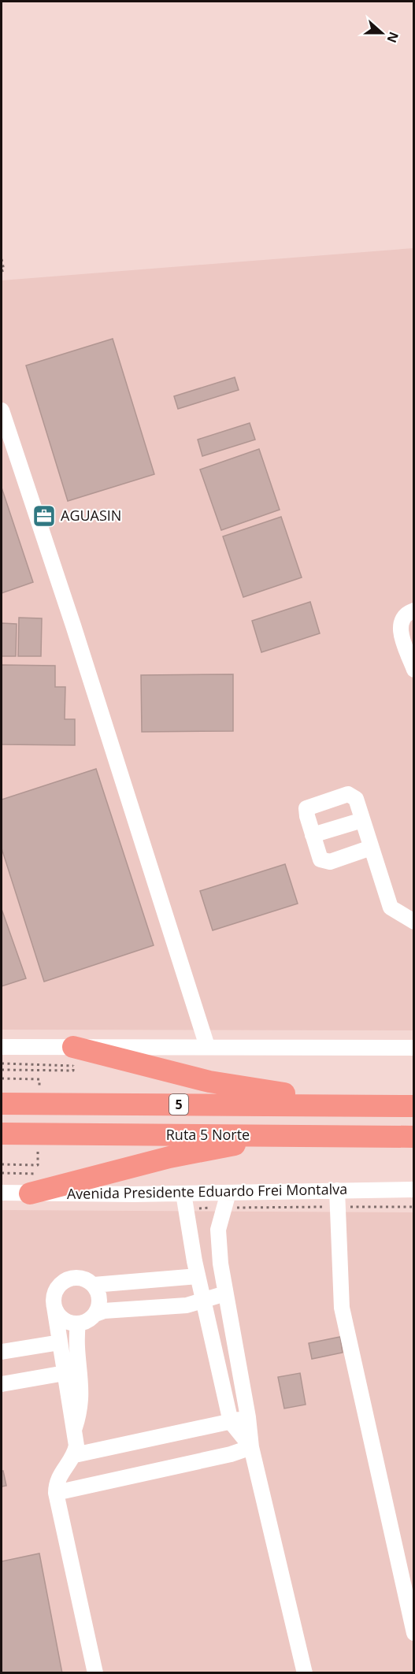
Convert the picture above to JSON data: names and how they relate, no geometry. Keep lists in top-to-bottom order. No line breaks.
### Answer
{"streets":{"highway":["5","Ruta 5 Norte"],"street":["Avenida Presidente Eduardo Frei Montalva"]},"places":{"office":["AGUASIN"]},"north":"right"}
